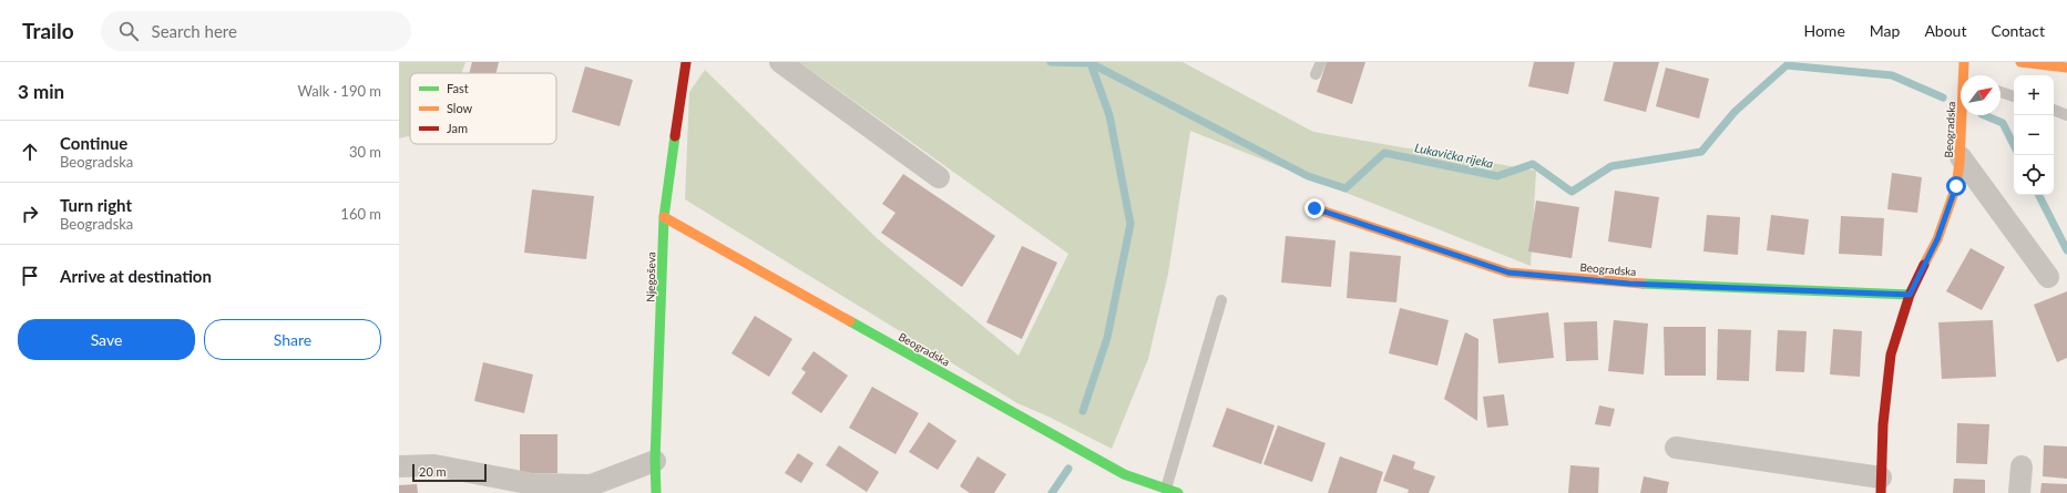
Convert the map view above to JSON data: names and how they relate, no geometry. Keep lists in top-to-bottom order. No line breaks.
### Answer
{"streets":{"street":["Beogradska","Njegoševa"]},"crossings":[["Beogradska","Njegoševa"]],"water":["Lukavička rijeka"],"legend":["Fast","Slow","Jam"],"scale_bar":"20 m","north":"top right","page":{"header":"Trailo","search":"Search here","nav":["Home","Map","About","Contact"],"heading":["3 min","Walk · 190 m"],"map_buttons":["+","−"],"list":[["Continue","Beogradska","30 m"],["Turn right","Beogradska","160 m"],"Arrive at destination"],"buttons":["Save","Share"],"scale":"20 m"}}
